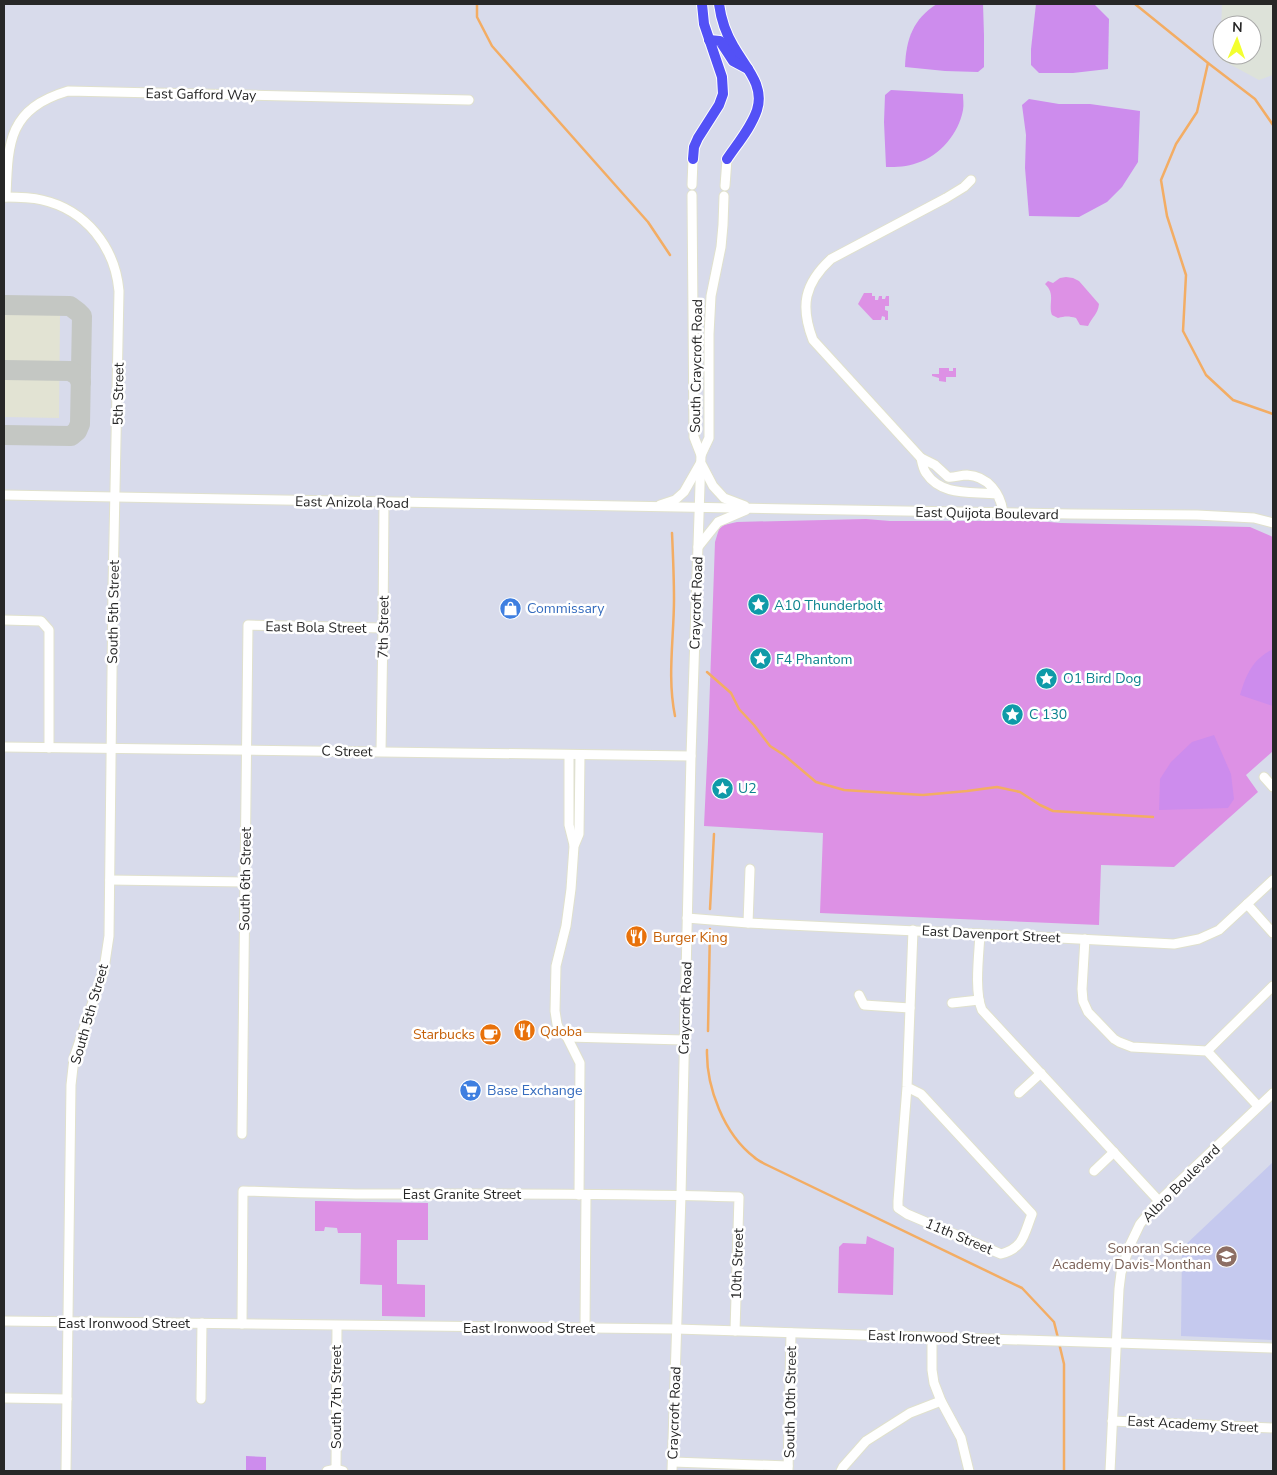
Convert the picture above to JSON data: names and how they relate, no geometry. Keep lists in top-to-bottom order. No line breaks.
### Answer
{"streets":{"street":["East Gafford Way","South Craycroft Road","5th Street","East Anizola Road","East Quijota Boulevard","Craycroft Road","South 5th Street","East Bola Street","7th Street","C Street","South 6th Street","East Davenport Street","Albro Boulevard","East Granite Street","11th Street","10th Street","East Ironwood Street","South 7th Street","South 10th Street","East Academy Street"]},"crossings":[["East Gafford Way","5th Street"],["South Craycroft Road","Craycroft Road"],["5th Street","East Anizola Road"],["5th Street","South 5th Street"],["East Anizola Road","East Quijota Boulevard"],["East Anizola Road","Craycroft Road"],["East Anizola Road","South 5th Street"],["East Anizola Road","7th Street"],["East Quijota Boulevard","Craycroft Road"],["Craycroft Road","C Street"],["Craycroft Road","East Davenport Street"],["Craycroft Road","East Granite Street"],["Craycroft Road","East Ironwood Street"],["South 5th Street","C Street"],["South 5th Street","East Ironwood Street"],["East Bola Street","7th Street"],["East Bola Street","South 6th Street"],["7th Street","C Street"],["C Street","South 6th Street"],["East Davenport Street","11th Street"],["Albro Boulevard","East Ironwood Street"],["Albro Boulevard","East Academy Street"],["East Granite Street","10th Street"],["East Granite Street","East Ironwood Street"],["10th Street","East Ironwood Street"],["East Ironwood Street","South 7th Street"],["East Ironwood Street","South 10th Street"]],"places":{"place":["A10 Thunderbolt","F4 Phantom","O1 Bird Dog","C 130","U2"],"shop":["Commissary"],"restaurant":["Burger King","Qdoba"],"cafe":["Starbucks"],"supermarket":["Base Exchange"],"school or university":["Sonoran Science Academy Davis-Monthan"]},"north":"top"}
